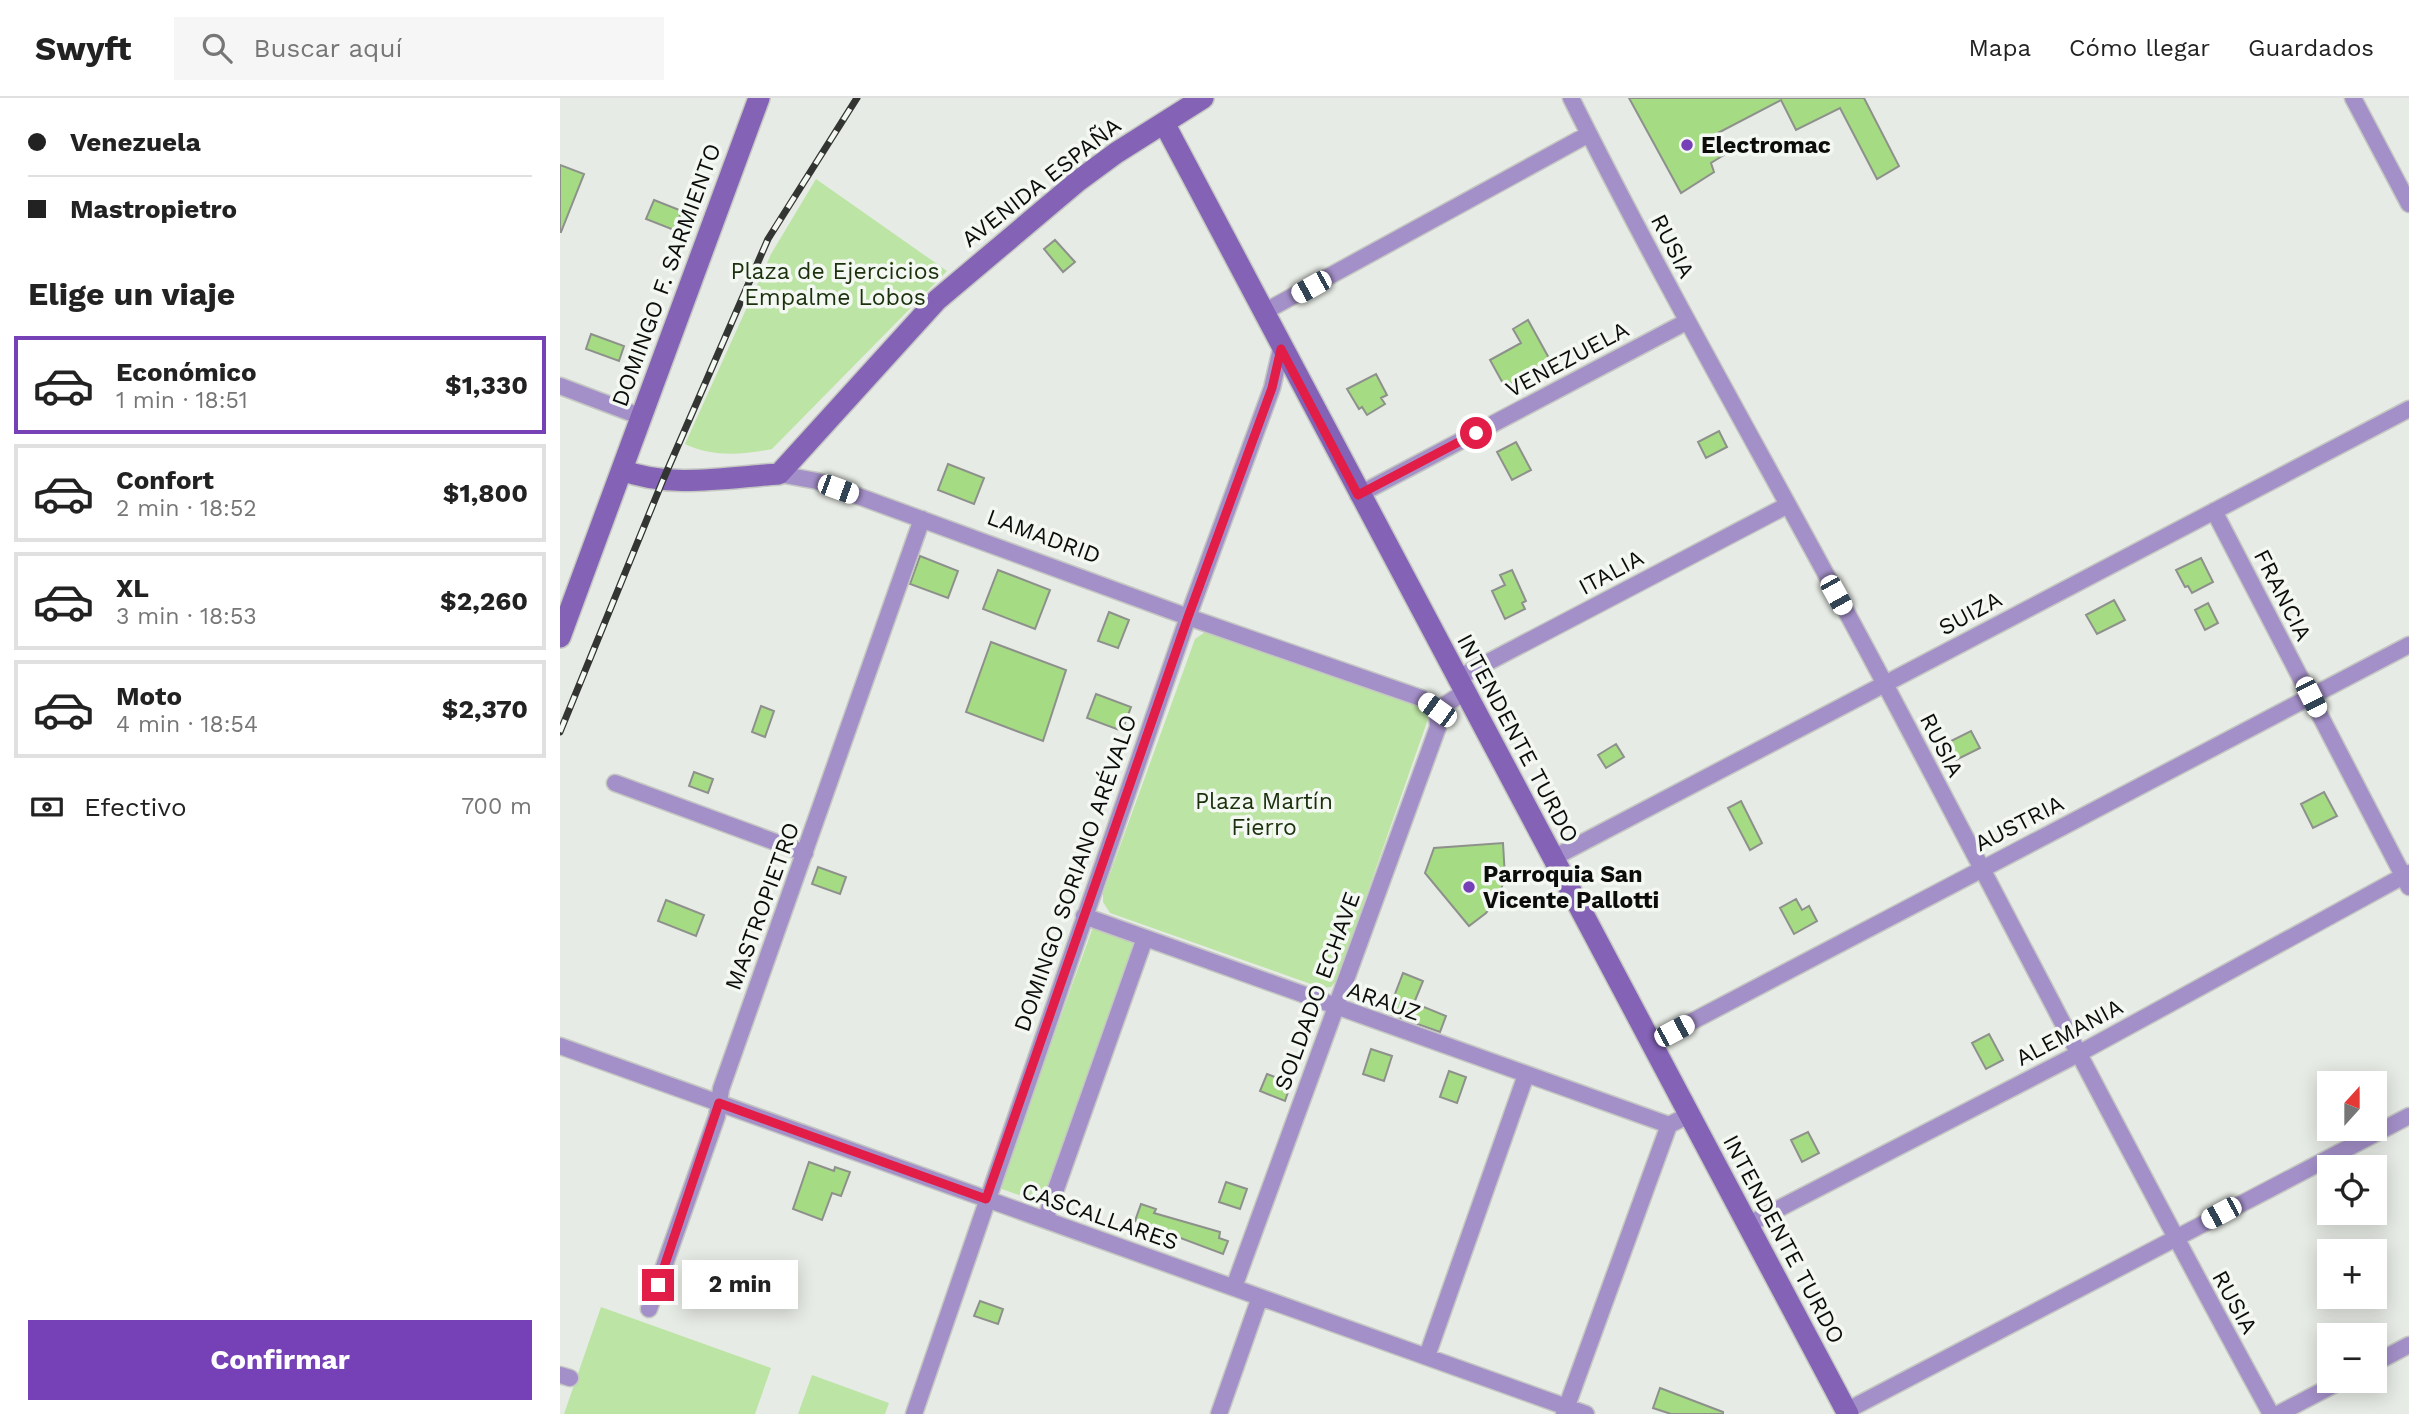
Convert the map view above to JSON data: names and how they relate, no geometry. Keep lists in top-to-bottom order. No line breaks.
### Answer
{"streets":{"street":["AVENIDA ESPAÑA","RUSIA","DOMINGO F. SARMIENTO","VENEZUELA","LAMADRID","ITALIA","FRANCIA","SUIZA","INTENDENTE TURDO","AUSTRIA","DOMINGO SORIANO ARÉVALO","MASTROPIETRO","SOLDADO ECHAVE","ARAUZ","ALEMANIA","CASCALLARES"]},"crossings":[["AVENIDA ESPAÑA","LAMADRID"],["AVENIDA ESPAÑA","INTENDENTE TURDO"],["RUSIA","VENEZUELA"],["RUSIA","ITALIA"],["RUSIA","SUIZA"],["RUSIA","AUSTRIA"],["RUSIA","ALEMANIA"],["DOMINGO F. SARMIENTO","LAMADRID"],["VENEZUELA","INTENDENTE TURDO"],["LAMADRID","ITALIA"],["LAMADRID","DOMINGO SORIANO ARÉVALO"],["LAMADRID","MASTROPIETRO"],["LAMADRID","SOLDADO ECHAVE"],["ITALIA","INTENDENTE TURDO"],["ITALIA","SOLDADO ECHAVE"],["FRANCIA","SUIZA"],["FRANCIA","AUSTRIA"],["FRANCIA","ALEMANIA"],["SUIZA","INTENDENTE TURDO"],["INTENDENTE TURDO","AUSTRIA"],["INTENDENTE TURDO","DOMINGO SORIANO ARÉVALO"],["INTENDENTE TURDO","ARAUZ"],["INTENDENTE TURDO","ALEMANIA"],["DOMINGO SORIANO ARÉVALO","ARAUZ"],["DOMINGO SORIANO ARÉVALO","CASCALLARES"],["MASTROPIETRO","CASCALLARES"],["SOLDADO ECHAVE","ARAUZ"],["SOLDADO ECHAVE","CASCALLARES"]],"parks":["Plaza de Ejercicios Empalme Lobos","Plaza Martín Fierro"],"places":["Electromac","Parroquia San Vicente Pallotti"],"north":"top","page":{"header":"Swyft","search":"Buscar aquí","nav":["Mapa","Cómo llegar","Guardados"],"banner":["Venezuela","Mastropietro"],"heading":"Elige un viaje","list":[{"name":"Económico","note":"1 min · 18:51","value":"$1,330"},{"name":"Confort","note":"2 min · 18:52","value":"$1,800"},{"name":"XL","note":"3 min · 18:53","value":"$2,260"},{"name":"Moto","note":"4 min · 18:54","value":"$2,370"}],"pay":["Efectivo","700 m"],"map_buttons":["+","−"],"bubble":"2 min","buttons":"Confirmar"}}
